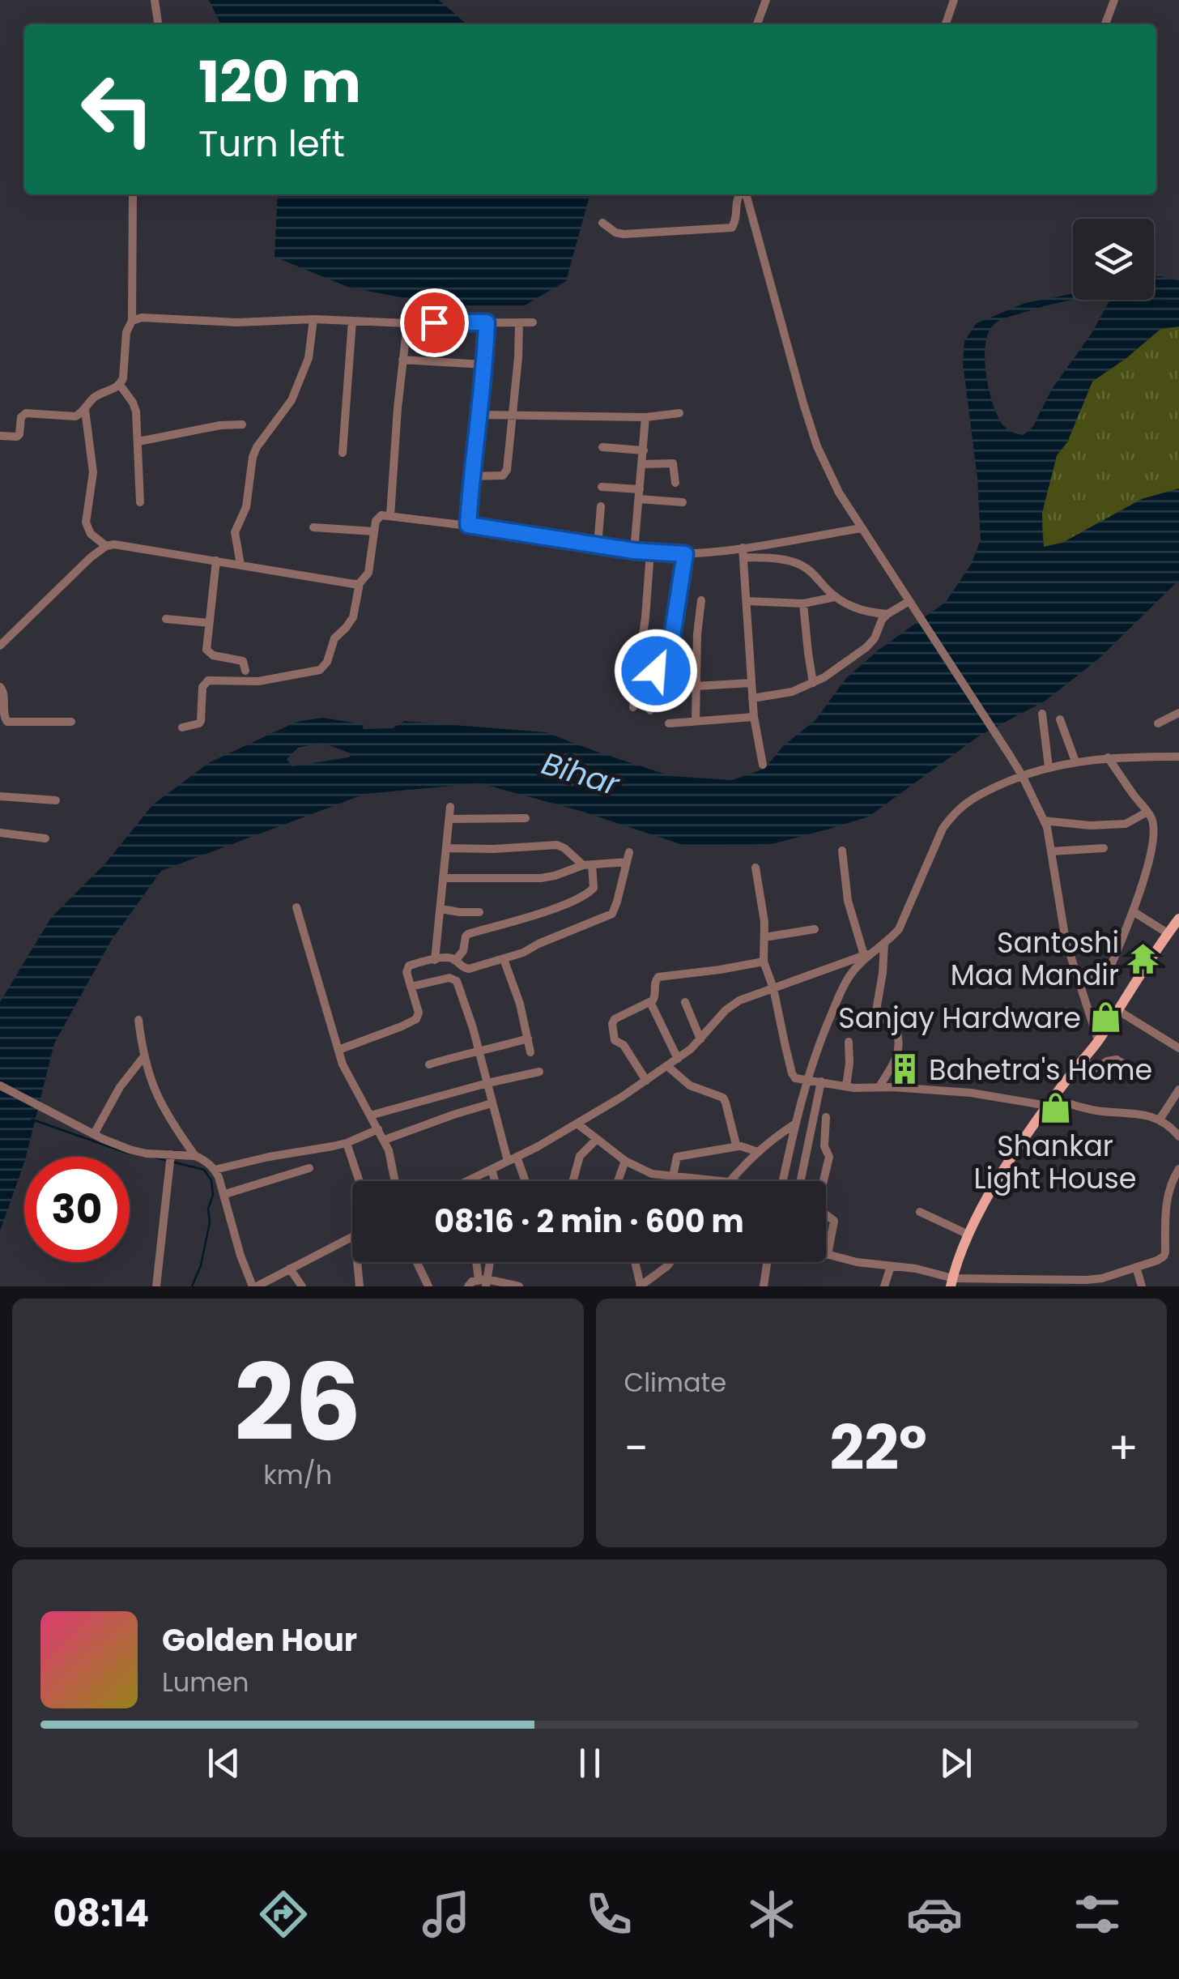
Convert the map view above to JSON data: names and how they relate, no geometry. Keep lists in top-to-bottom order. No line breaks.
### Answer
{"water":["Bihar"],"places":{"temple":["Santoshi Maa Mandir"],"shop":["Sanjay Hardware","Shankar Light House"],"building":["Bahetra's Home"]},"page":{"turn":["120 m","Turn left"],"limit":"30","trip":"08:16 · 2 min · 600 m","tile":[["26","km/h"],"Climate"],"heat":["−","22°","+"],"song":["Golden Hour","Lumen"],"tabs":"08:14"}}
